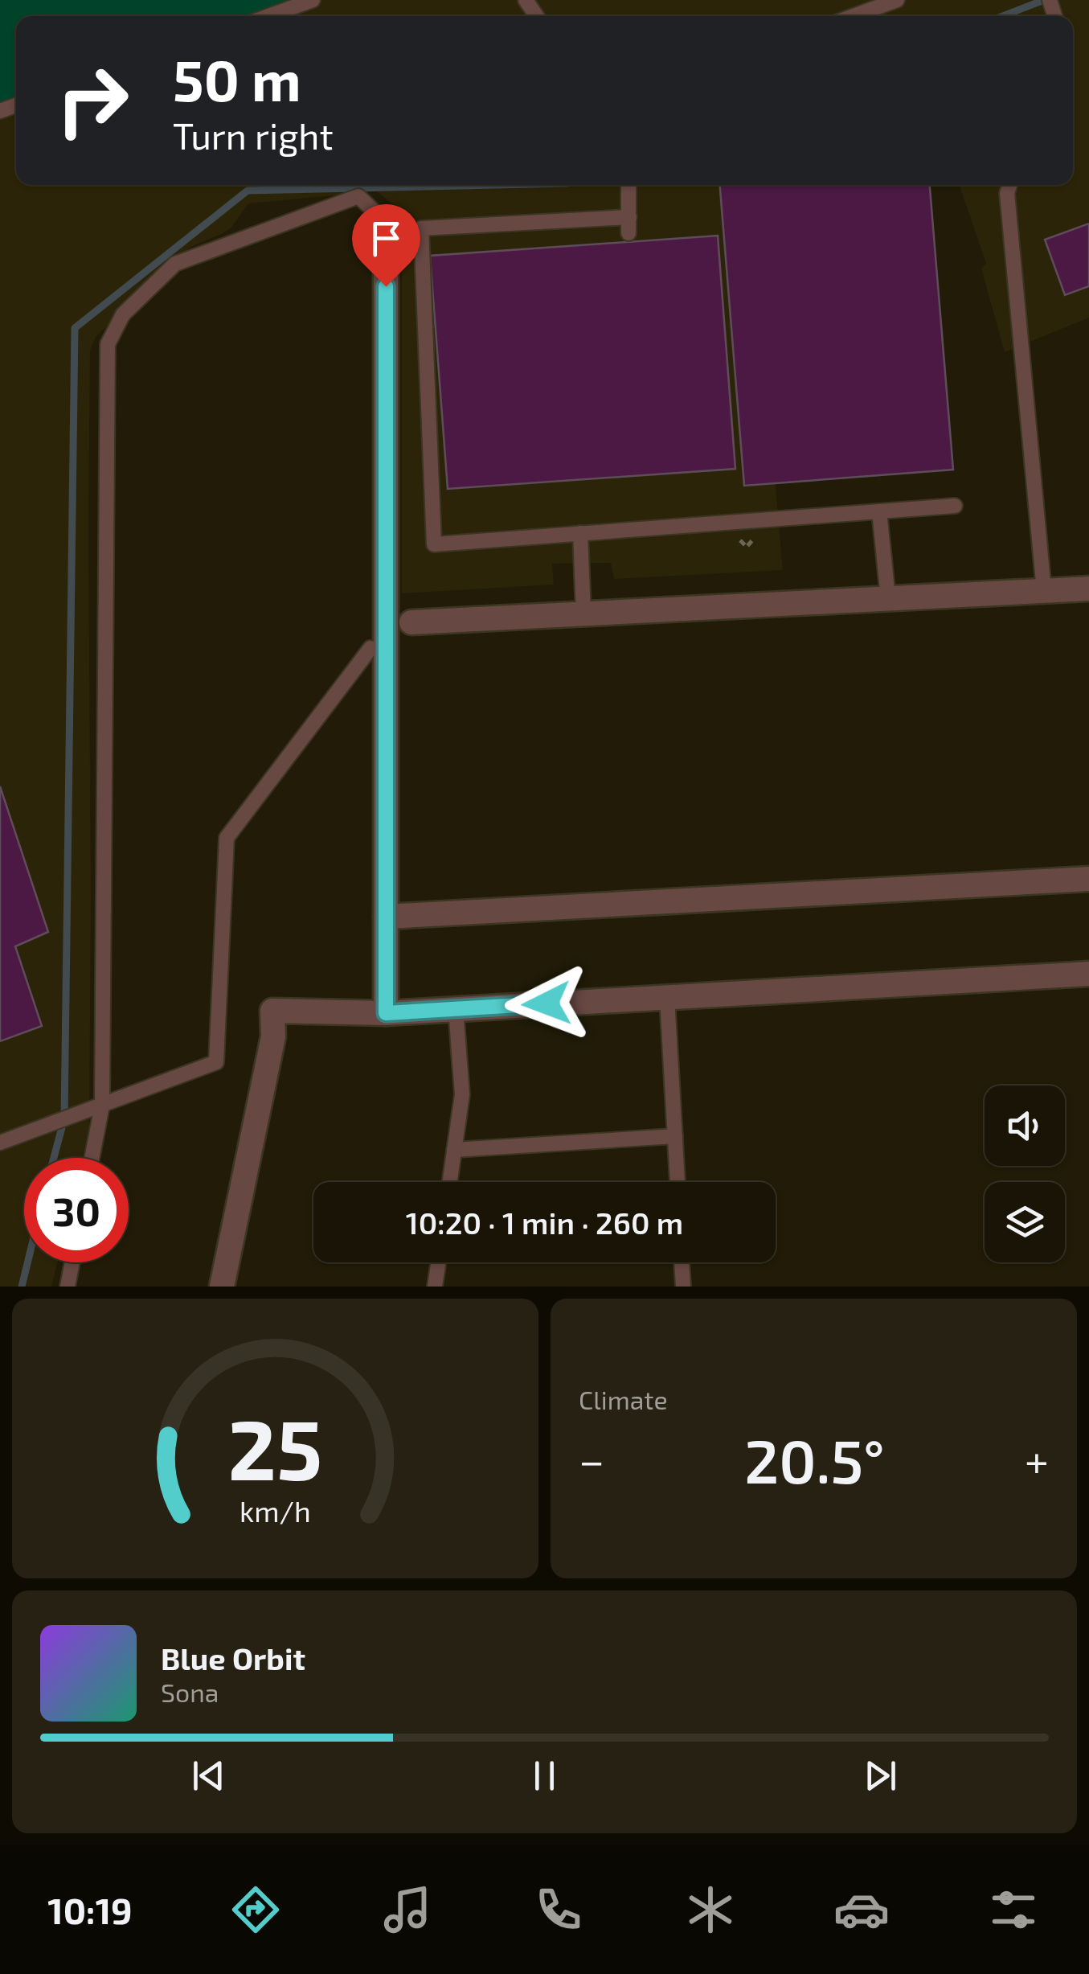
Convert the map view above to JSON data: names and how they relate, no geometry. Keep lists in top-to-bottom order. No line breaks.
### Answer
{"page":{"turn":["50 m","Turn right"],"limit":"30","trip":"10:20 · 1 min · 260 m","tile":"Climate","heat":["−","20.5°","+"],"song":["Blue Orbit","Sona"],"tabs":"10:19","gauge":["25","km/h"]}}
